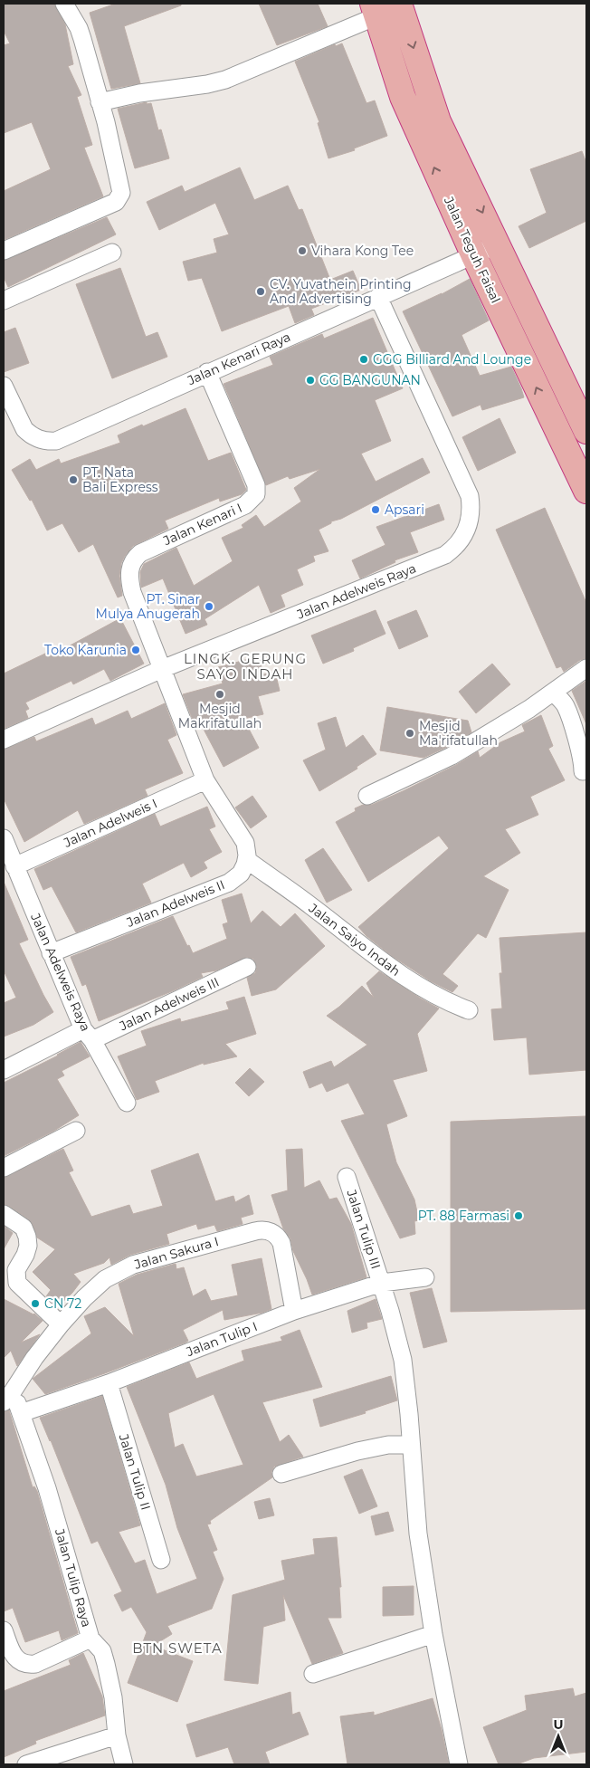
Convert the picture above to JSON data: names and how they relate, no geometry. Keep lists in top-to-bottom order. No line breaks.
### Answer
{"streets":{"highway":["Jalan Teguh Faisal"],"street":["Jalan Kenari Raya","Jalan Kenari I","Jalan Adelweis Raya","Jalan Adelweis I","Jalan Adelweis II","Jalan Saiyo Indah","Jalan Adelweis III","Jalan Tulip III","Jalan Sakura I","Jalan Tulip I","Jalan Tulip II","Jalan Tulip Raya"]},"crossings":[["Jalan Teguh Faisal","Jalan Kenari Raya"],["Jalan Kenari Raya","Jalan Kenari I"],["Jalan Kenari Raya","Jalan Adelweis Raya"],["Jalan Kenari I","Jalan Adelweis Raya"],["Jalan Adelweis Raya","Jalan Adelweis I"],["Jalan Adelweis Raya","Jalan Adelweis II"],["Jalan Adelweis Raya","Jalan Adelweis III"],["Jalan Adelweis II","Jalan Saiyo Indah"],["Jalan Tulip III","Jalan Tulip I"],["Jalan Sakura I","Jalan Tulip I"],["Jalan Sakura I","Jalan Tulip Raya"],["Jalan Tulip I","Jalan Tulip II"],["Jalan Tulip I","Jalan Tulip Raya"]],"districts":["LINGK. GERUNG SAYO INDAH","BTN SWETA"],"places":["Vihara Kong Tee","CV. Yuvathein Printing And Advertising","GGG Billiard And Lounge","GG BANGUNAN","PT. Nata Bali Express","Apsari","PT. Sinar Mulya Anugerah","Toko Karunia","Mesjid Makrifatullah","Mesjid Ma'rifatullah","PT. 88 Farmasi","CN 72"],"north":"top"}
